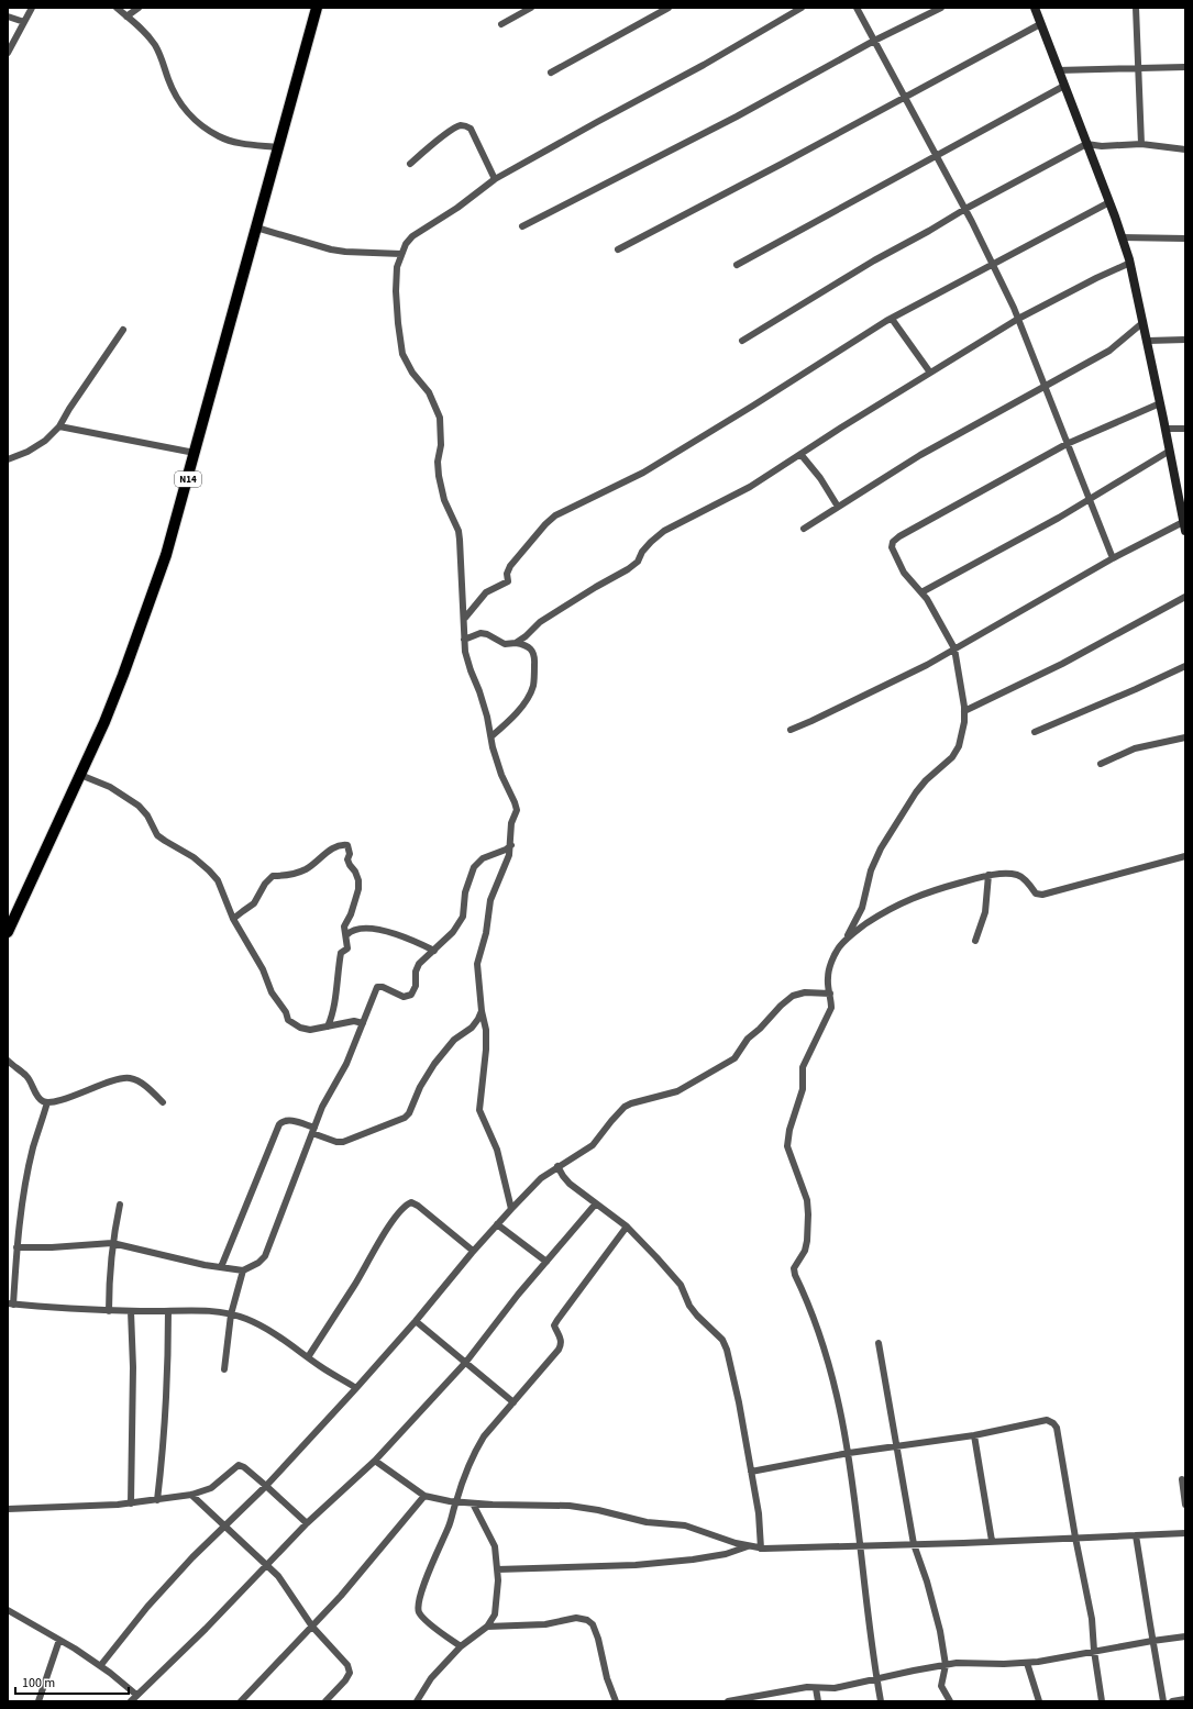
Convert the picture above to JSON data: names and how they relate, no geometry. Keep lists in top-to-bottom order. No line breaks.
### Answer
{"streets":{"main road":["N14"]},"scale_bar":"100 m"}
